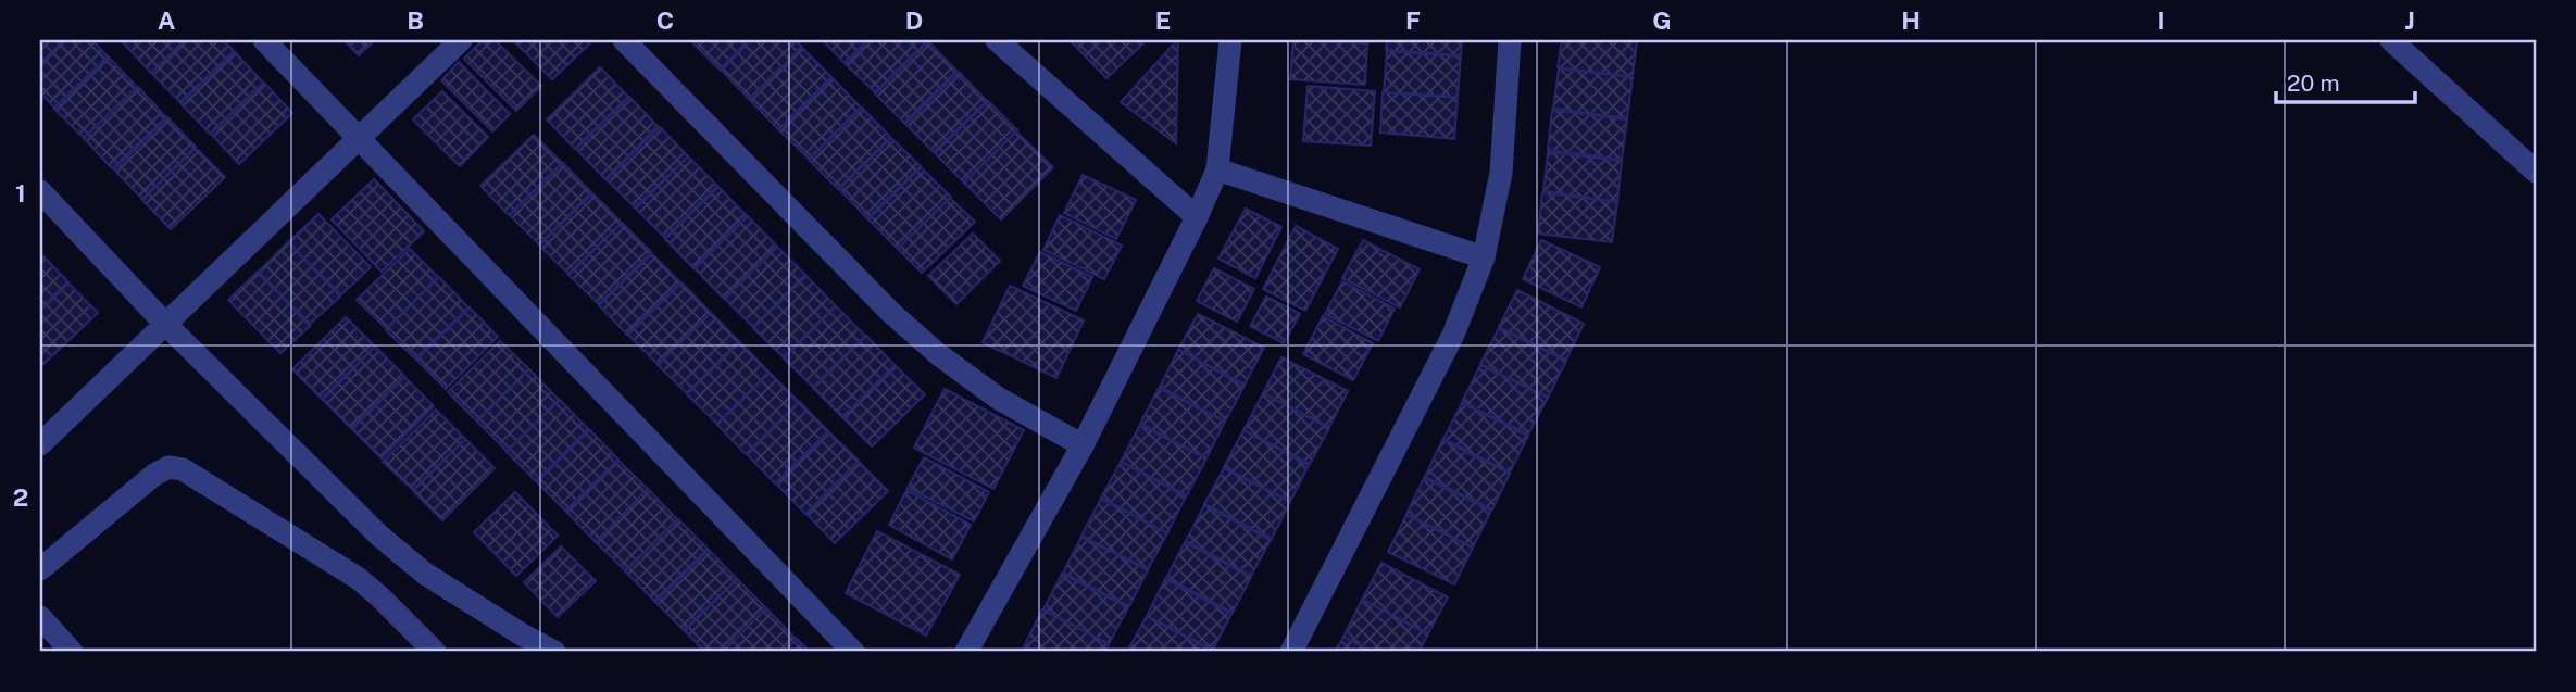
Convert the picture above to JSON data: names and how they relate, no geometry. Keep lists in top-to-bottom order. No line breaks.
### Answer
{"scale_bar":"20 m","grid":{"columns":["A","B","C","D","E","F","G","H","I","J"],"rows":["1","2"]}}
